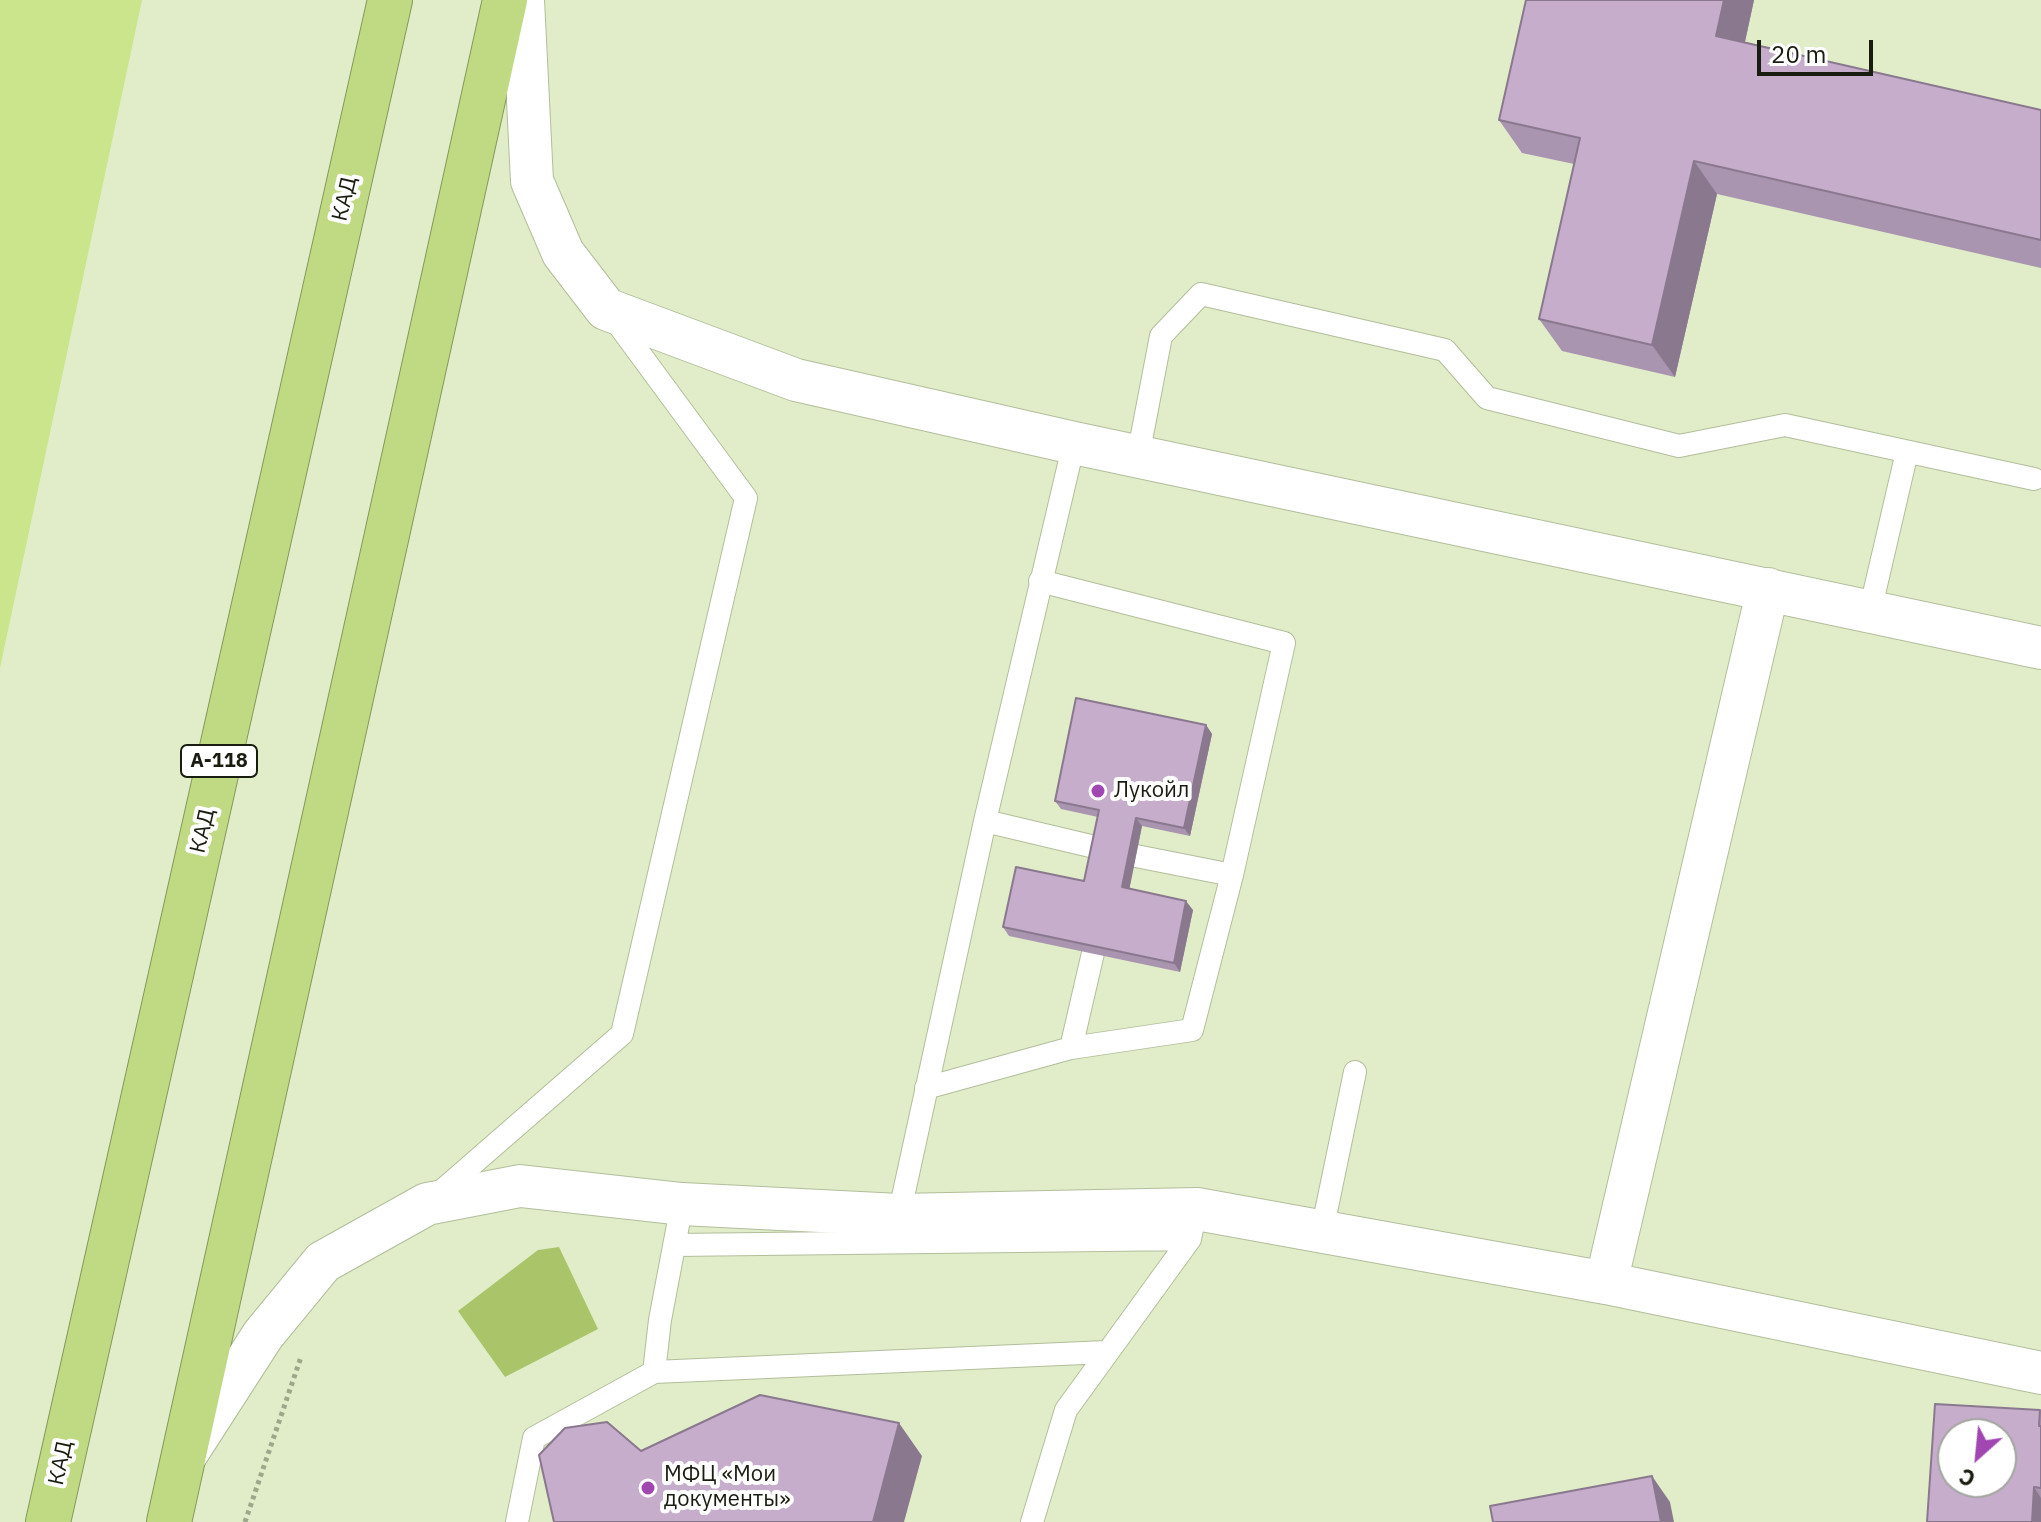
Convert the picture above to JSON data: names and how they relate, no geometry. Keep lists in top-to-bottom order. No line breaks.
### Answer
{"streets":{"highway":["КАД","А-118"]},"places":["Лукойл","МФЦ «Мои документы»"],"scale_bar":"20 m","north":"bottom left"}
